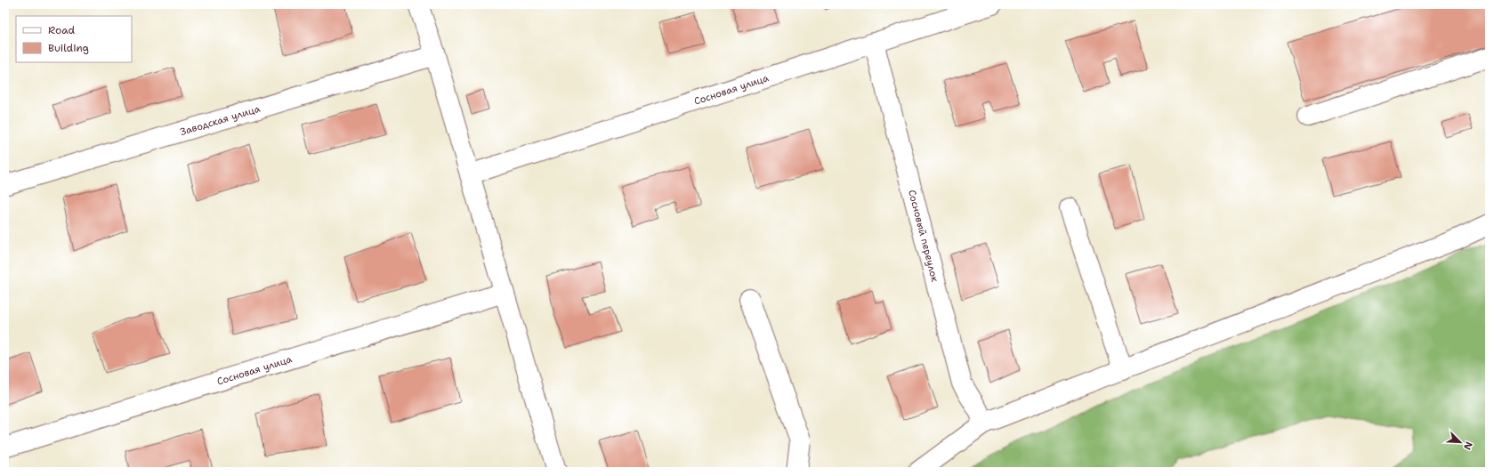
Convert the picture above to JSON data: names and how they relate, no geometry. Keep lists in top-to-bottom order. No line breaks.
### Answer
{"streets":{"street":["Сосновая улица","Заводская улица","Сосновый переулок"]},"crossings":[["Сосновая улица","Сосновый переулок"]],"legend":["Road","Building"],"north":"bottom right"}
